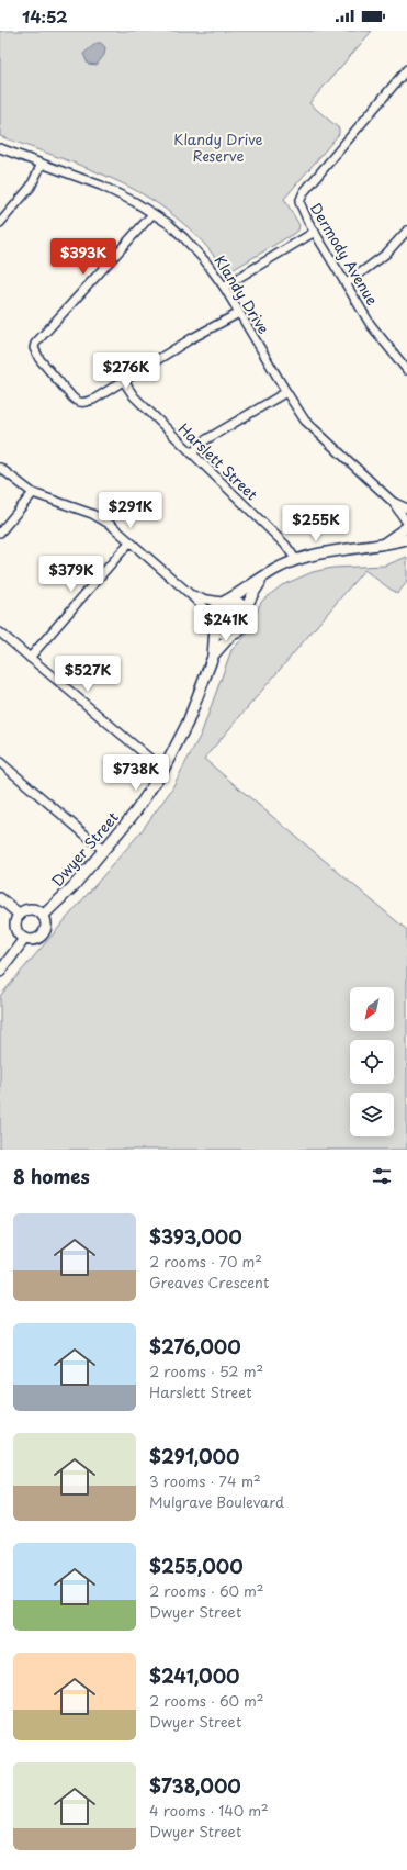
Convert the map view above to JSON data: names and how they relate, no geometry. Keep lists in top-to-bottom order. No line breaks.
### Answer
{"streets":{"street":["Dermody Avenue","Klandy Drive","Harslett Street","Dwyer Street"]},"parks":["Klandy Drive Reserve"],"north":"bottom left","page":{"status":"14:52","price":["$393K","$276K","$291K","$255K","$379K","$241K","$527K","$738K"],"heading":"8 homes","list":[{"name":"$393,000","note":"2 rooms · 70 m² · Greaves Crescent"},{"name":"$276,000","note":"2 rooms · 52 m² · Harslett Street"},{"name":"$291,000","note":"3 rooms · 74 m² · Mulgrave Boulevard"},{"name":"$255,000","note":"2 rooms · 60 m² · Dwyer Street"},{"name":"$241,000","note":"2 rooms · 60 m² · Dwyer Street"},{"name":"$738,000","note":"4 rooms · 140 m² · Dwyer Street"}]}}
